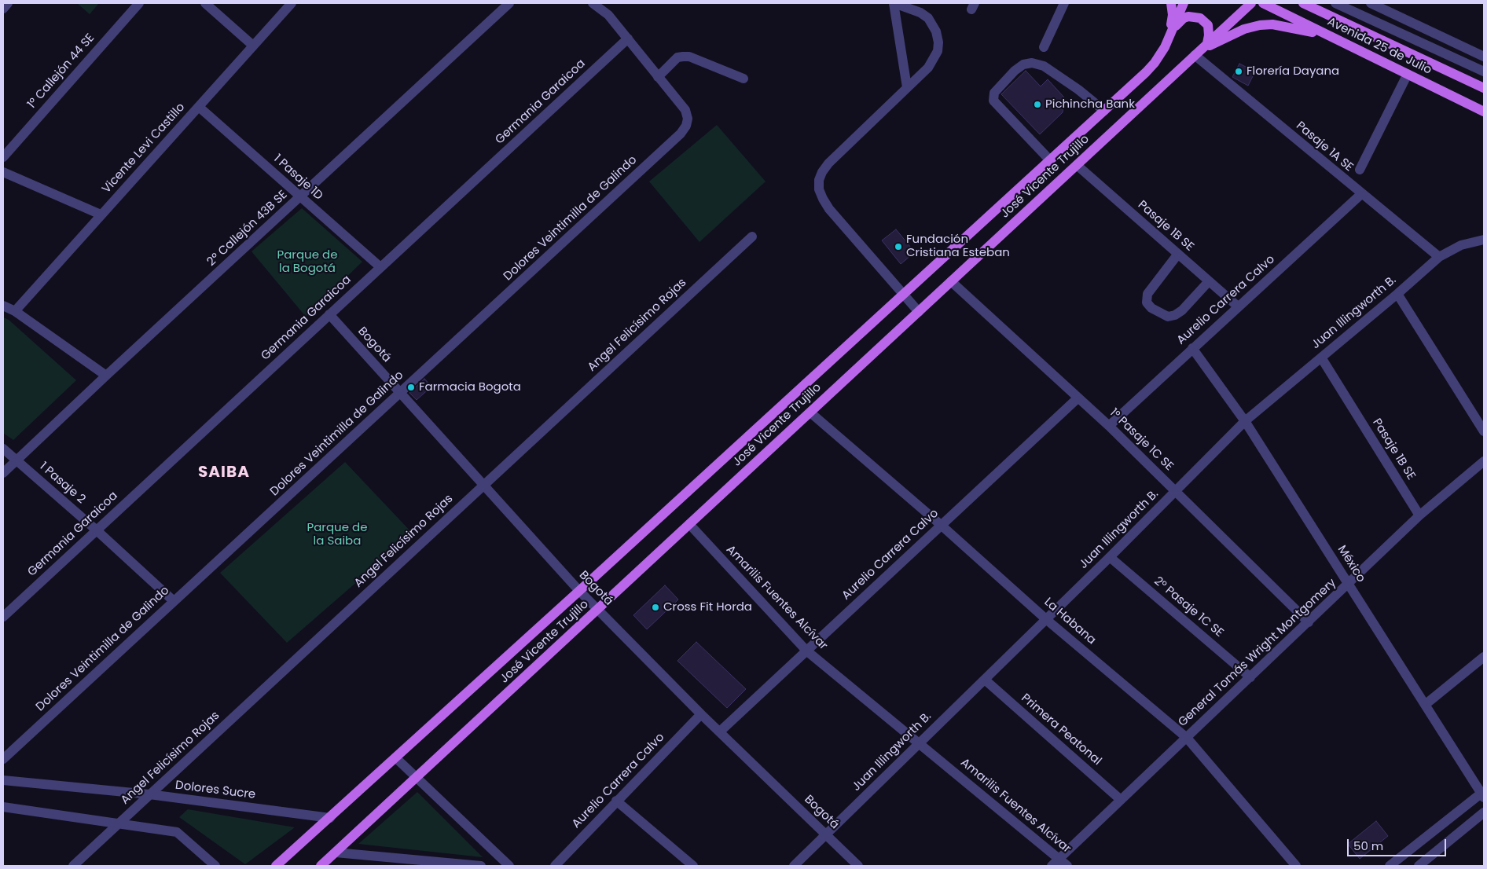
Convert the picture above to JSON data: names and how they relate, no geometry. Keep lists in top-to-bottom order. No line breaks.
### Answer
{"streets":{"main road":["Avenida 25 de Julio","José Vicente Trujillo"],"street":["1º Callejón 44 SE","Germania Garaicoa","Pasaje 1A SE","Vicente Levi Castillo","1 Pasaje 1D","Dolores Veintimilla de Galindo","Pasaje 1B SE","2º Callejón 43B SE","Aurelio Carrera Calvo","Juan Illingworth B.","Angel Felicísimo Rojas","Bogotá","1° Pasaje 1C SE","1 Pasaje 2","México","Amarilis Fuentes Alcívar","2° Pasaje 1C SE","La Habana","General Tomás Wright Montgomery","Primera Peatonal","Dolores Sucre"]},"crossings":[["Germania Garaicoa","1 Pasaje 1D"],["Germania Garaicoa","Bogotá"],["Germania Garaicoa","1 Pasaje 2"],["Pasaje 1A SE","José Vicente Trujillo"],["Pasaje 1A SE","Aurelio Carrera Calvo"],["Pasaje 1A SE","Juan Illingworth B."],["Vicente Levi Castillo","1 Pasaje 1D"],["José Vicente Trujillo","Pasaje 1B SE"],["José Vicente Trujillo","Bogotá"],["José Vicente Trujillo","1° Pasaje 1C SE"],["José Vicente Trujillo","Amarilis Fuentes Alcívar"],["José Vicente Trujillo","La Habana"],["José Vicente Trujillo","Dolores Sucre"],["1 Pasaje 1D","2º Callejón 43B SE"],["Dolores Veintimilla de Galindo","Bogotá"],["Dolores Veintimilla de Galindo","1 Pasaje 2"],["Pasaje 1B SE","Aurelio Carrera Calvo"],["Pasaje 1B SE","Juan Illingworth B."],["Pasaje 1B SE","General Tomás Wright Montgomery"],["2º Callejón 43B SE","1 Pasaje 2"],["Aurelio Carrera Calvo","Bogotá"],["Aurelio Carrera Calvo","1° Pasaje 1C SE"],["Aurelio Carrera Calvo","México"],["Aurelio Carrera Calvo","Amarilis Fuentes Alcívar"],["Aurelio Carrera Calvo","La Habana"],["Juan Illingworth B.","Bogotá"],["Juan Illingworth B.","1° Pasaje 1C SE"],["Juan Illingworth B.","México"],["Juan Illingworth B.","Amarilis Fuentes Alcívar"],["Juan Illingworth B.","2° Pasaje 1C SE"],["Juan Illingworth B.","La Habana"],["Juan Illingworth B.","Primera Peatonal"],["Angel Felicísimo Rojas","Bogotá"],["Angel Felicísimo Rojas","Dolores Sucre"],["1° Pasaje 1C SE","General Tomás Wright Montgomery"],["México","General Tomás Wright Montgomery"],["Amarilis Fuentes Alcívar","General Tomás Wright Montgomery"],["2° Pasaje 1C SE","General Tomás Wright Montgomery"],["La Habana","General Tomás Wright Montgomery"],["General Tomás Wright Montgomery","Primera Peatonal"]],"districts":["SAIBA"],"parks":["Parque de la Bogotá","Parque de la Saiba"],"places":["Florería Dayana","Pichincha Bank","Fundación Cristiana Esteban","Farmacia Bogota","Cross Fit Horda"],"scale_bar":"50 m"}
